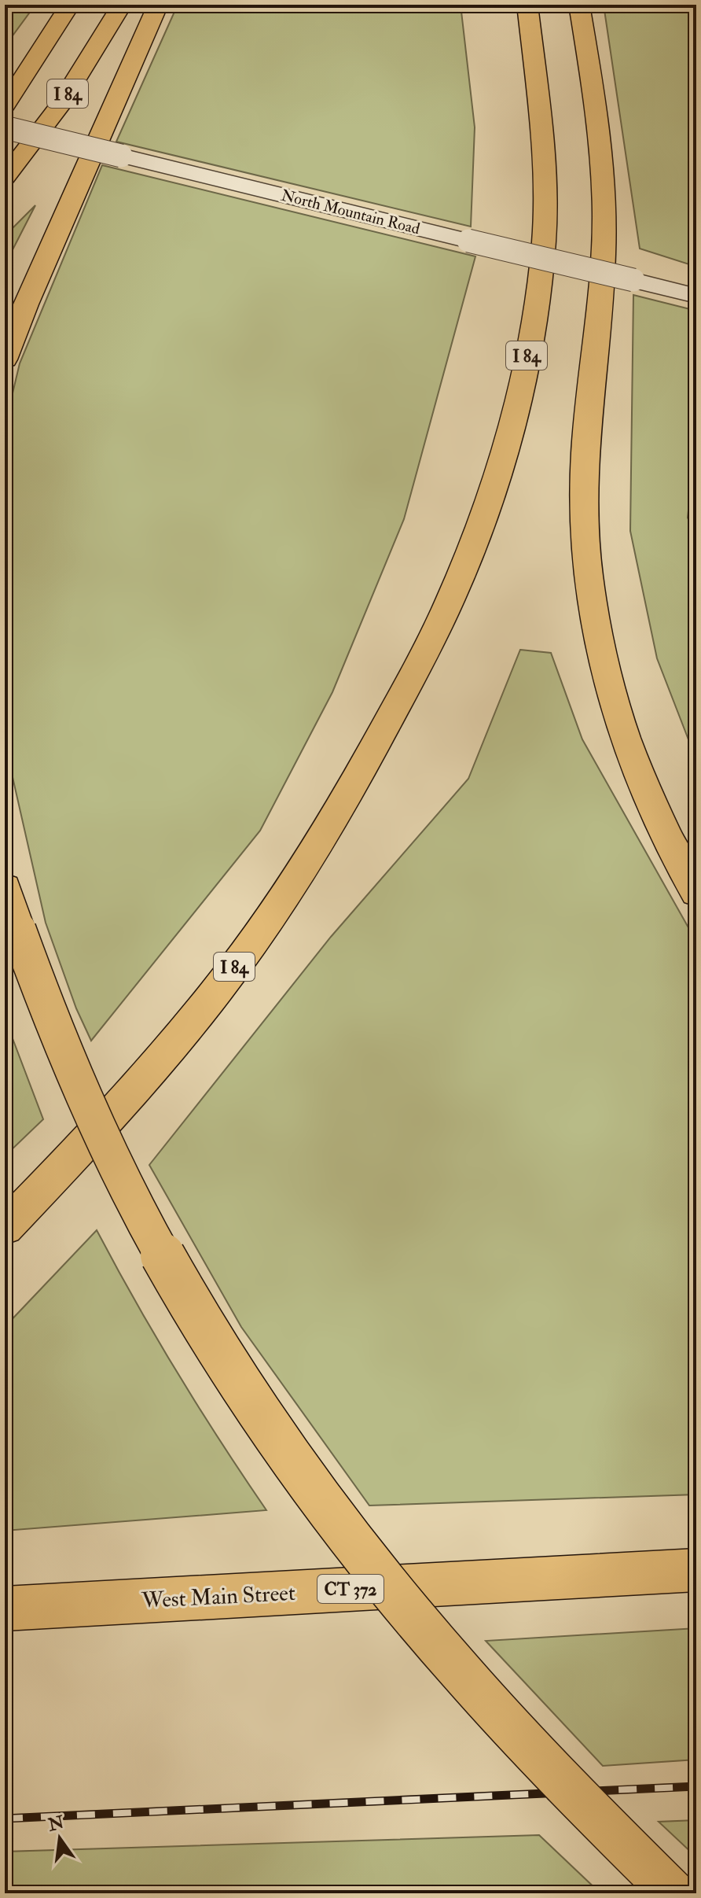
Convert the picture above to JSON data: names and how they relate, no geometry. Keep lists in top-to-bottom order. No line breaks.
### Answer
{"streets":{"main road":["I 84","CT 372","West Main Street"],"street":["North Mountain Road"]},"north":"top"}
